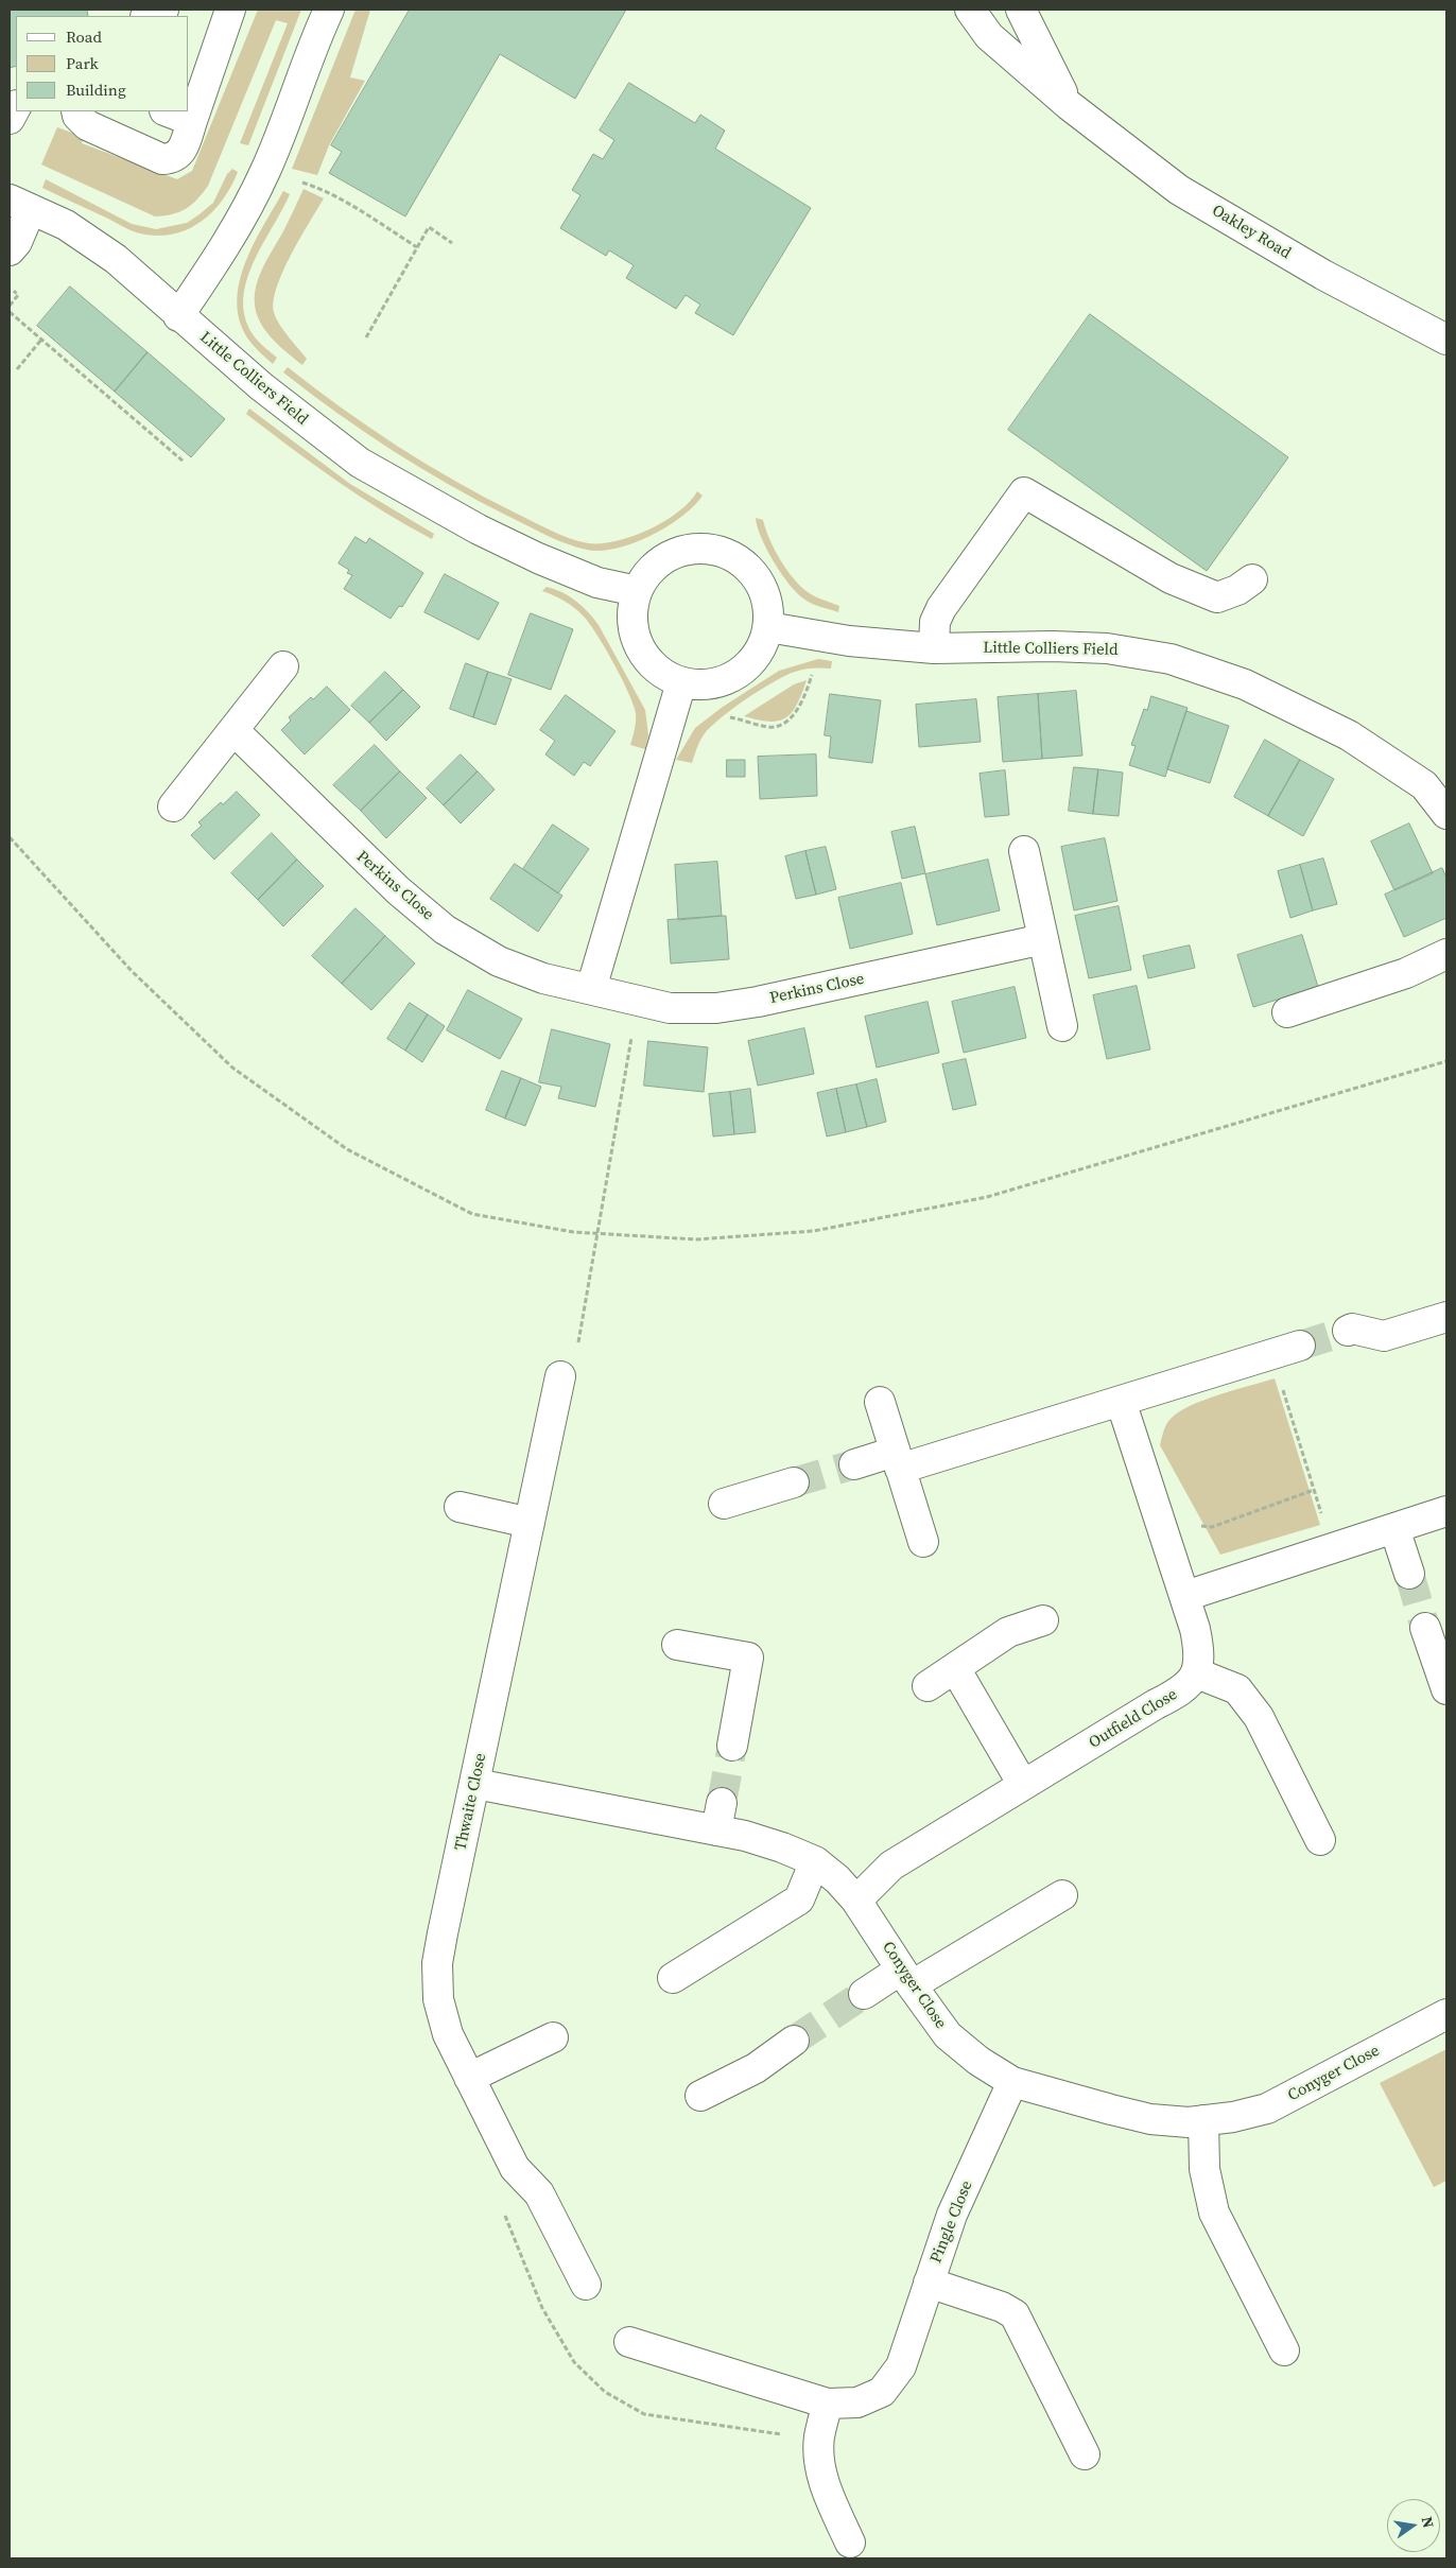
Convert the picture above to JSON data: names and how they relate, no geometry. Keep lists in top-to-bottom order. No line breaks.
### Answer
{"streets":{"street":["Oakley Road","Little Colliers Field","Perkins Close","Outfield Close","Thwaite Close","Conyger Close","Pingle Close"]},"crossings":[["Outfield Close","Conyger Close"],["Thwaite Close","Conyger Close"],["Conyger Close","Pingle Close"]],"legend":["Road","Park","Building"],"north":"right"}
